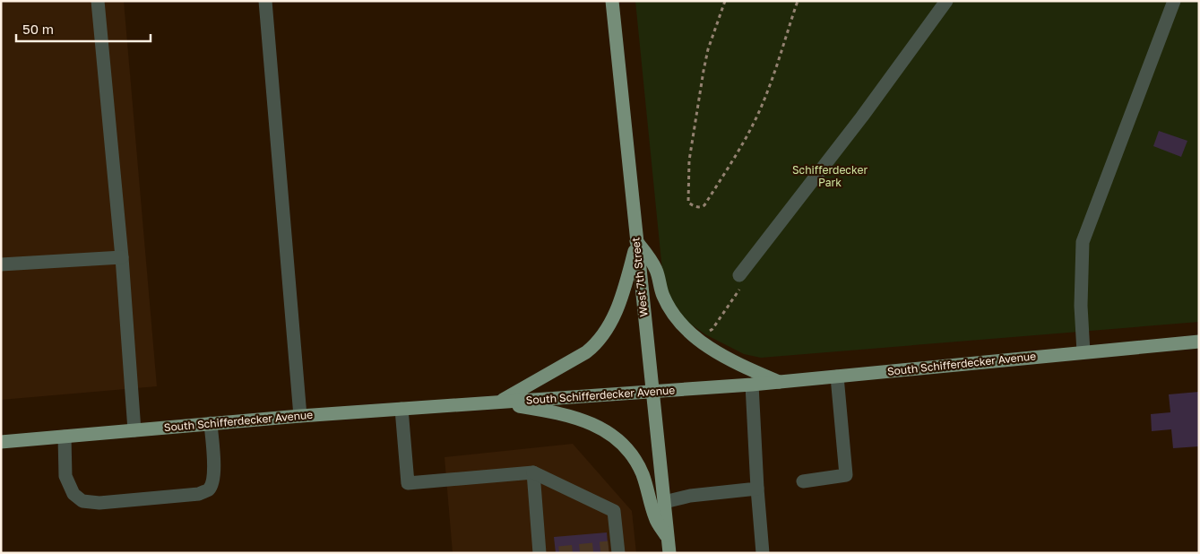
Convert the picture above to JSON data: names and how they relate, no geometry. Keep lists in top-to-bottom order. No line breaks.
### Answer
{"streets":{"main road":["West 7th Street","South Schifferdecker Avenue"]},"crossings":[["West 7th Street","South Schifferdecker Avenue"]],"parks":["Schifferdecker Park"],"scale_bar":"50 m"}
